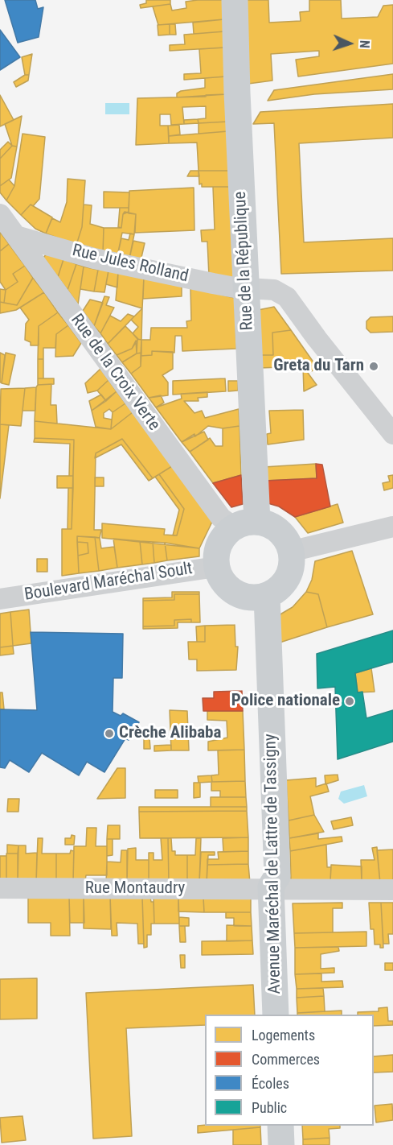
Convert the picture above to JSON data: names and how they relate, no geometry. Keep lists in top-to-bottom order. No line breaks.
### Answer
{"streets":{"main road":["Rue de la République","Avenue Maréchal de Lattre de Tassigny"],"street":["Rue Jules Rolland","Rue de la Croix Verte","Boulevard Maréchal Soult","Rue Montaudry"]},"crossings":[["Rue de la République","Rue Jules Rolland"],["Rue de la République","Rue de la Croix Verte"],["Rue de la République","Boulevard Maréchal Soult"],["Rue Jules Rolland","Rue de la Croix Verte"],["Rue de la Croix Verte","Boulevard Maréchal Soult"],["Avenue Maréchal de Lattre de Tassigny","Rue Montaudry"]],"places":["Greta du Tarn","Police nationale","Crèche Alibaba"],"legend":["Logements","Commerces","Écoles","Public"],"north":"right"}
